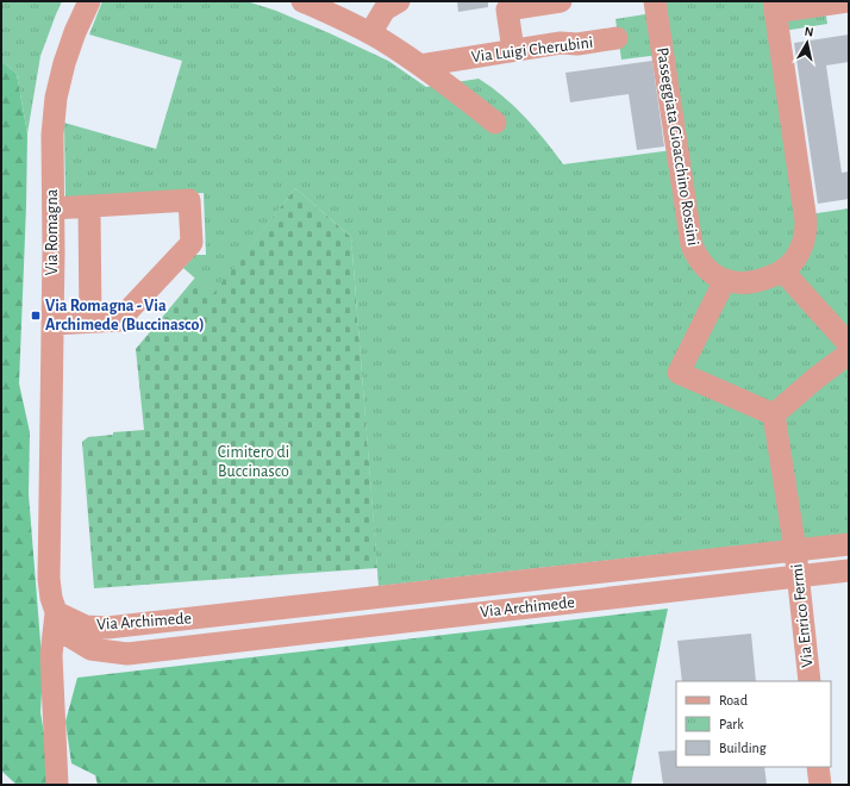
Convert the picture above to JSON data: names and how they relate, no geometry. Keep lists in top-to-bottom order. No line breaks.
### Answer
{"streets":{"street":["Via Luigi Cherubini","Passeggiata Gioacchino Rossini","Via Romagna","Via Archimede","Via Enrico Fermi"]},"crossings":[["Via Romagna","Via Archimede"],["Via Archimede","Via Enrico Fermi"]],"parks":["Cimitero di Buccinasco"],"places":{"transit":["Via Romagna - Via Archimede (Buccinasco)"]},"legend":["Road","Park","Building"],"north":"top"}
